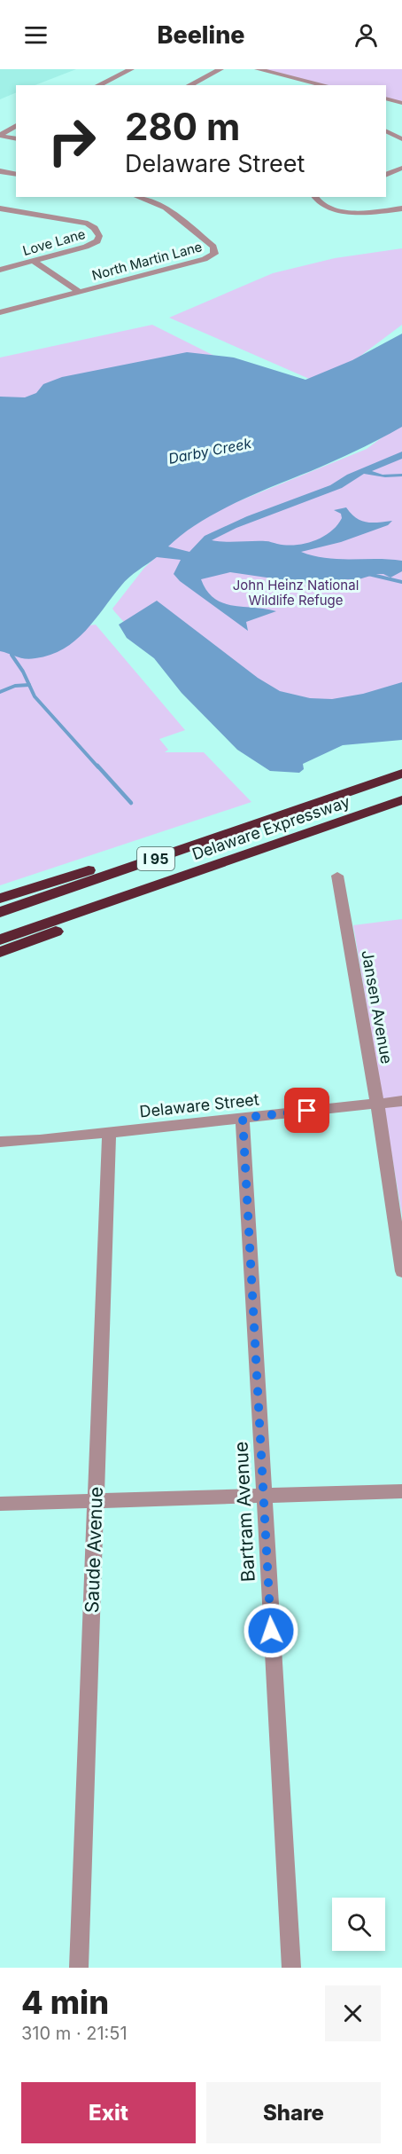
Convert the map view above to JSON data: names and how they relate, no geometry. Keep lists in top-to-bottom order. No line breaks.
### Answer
{"streets":{"highway":["Delaware Expressway","I 95"],"street":["Love Lane","North Martin Lane","Jansen Avenue","Delaware Street","Bartram Avenue","Saude Avenue"]},"crossings":[["Jansen Avenue","Delaware Street"],["Delaware Street","Bartram Avenue"],["Delaware Street","Saude Avenue"]],"water":["Darby Creek"],"parks":["John Heinz National Wildlife Refuge"],"page":{"header":"Beeline","turn":["280 m","Delaware Street"],"heading":["4 min","310 m · 21:51"],"buttons":["Exit","Share"]}}
